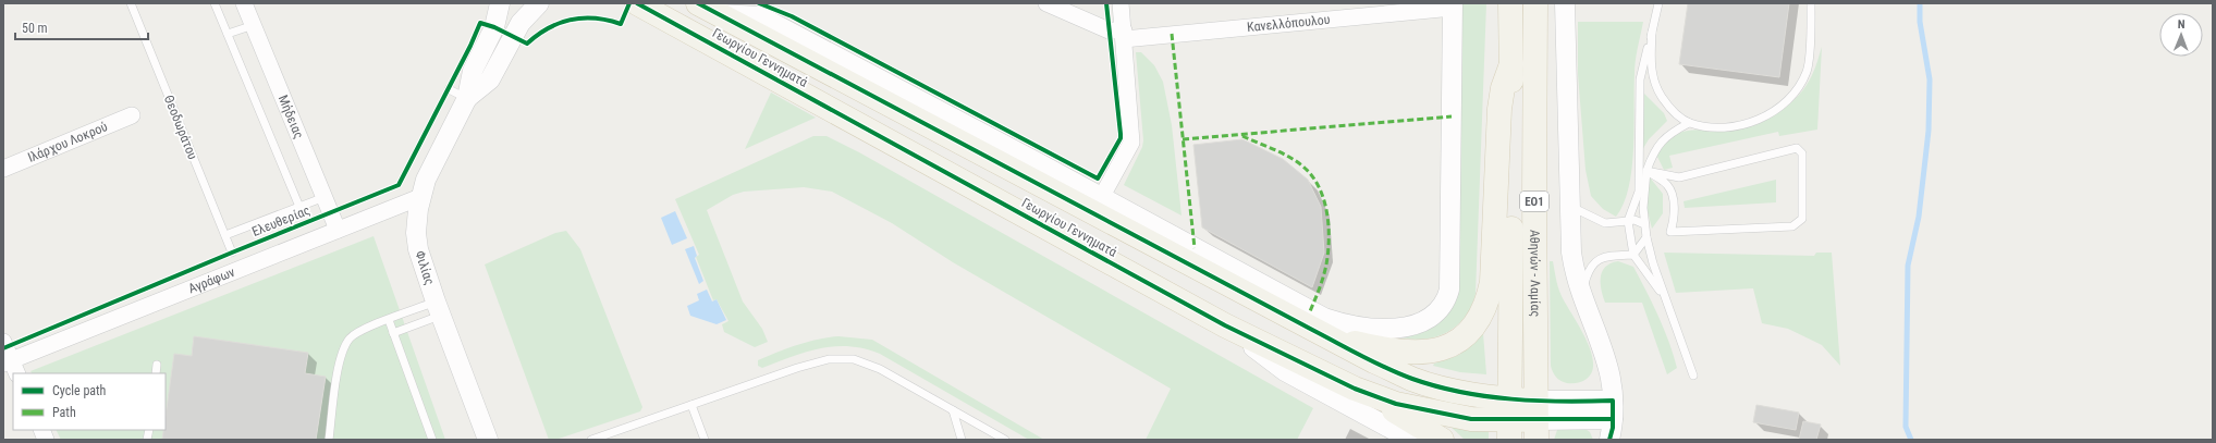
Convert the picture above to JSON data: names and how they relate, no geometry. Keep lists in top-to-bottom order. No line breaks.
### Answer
{"streets":{"main road":["Γεωργίου Γεννηματά","ΕΟ1","Αθηνών - Λαμίας"],"street":["Κανελλόπουλου","Μήδειας","Ιλάρχου Λοκρού","Φιλίας","Αγράφων"],"lane":["Θεοδωράτου"],"cycle path":["Ελευθερίας"]},"crossings":[["Γεωργίου Γεννηματά","Αθηνών - Λαμίας"],["Μήδειας","Αγράφων"],["Φιλίας","Αγράφων"]],"legend":["Cycle path","Path"],"scale_bar":"50 m","north":"top"}
